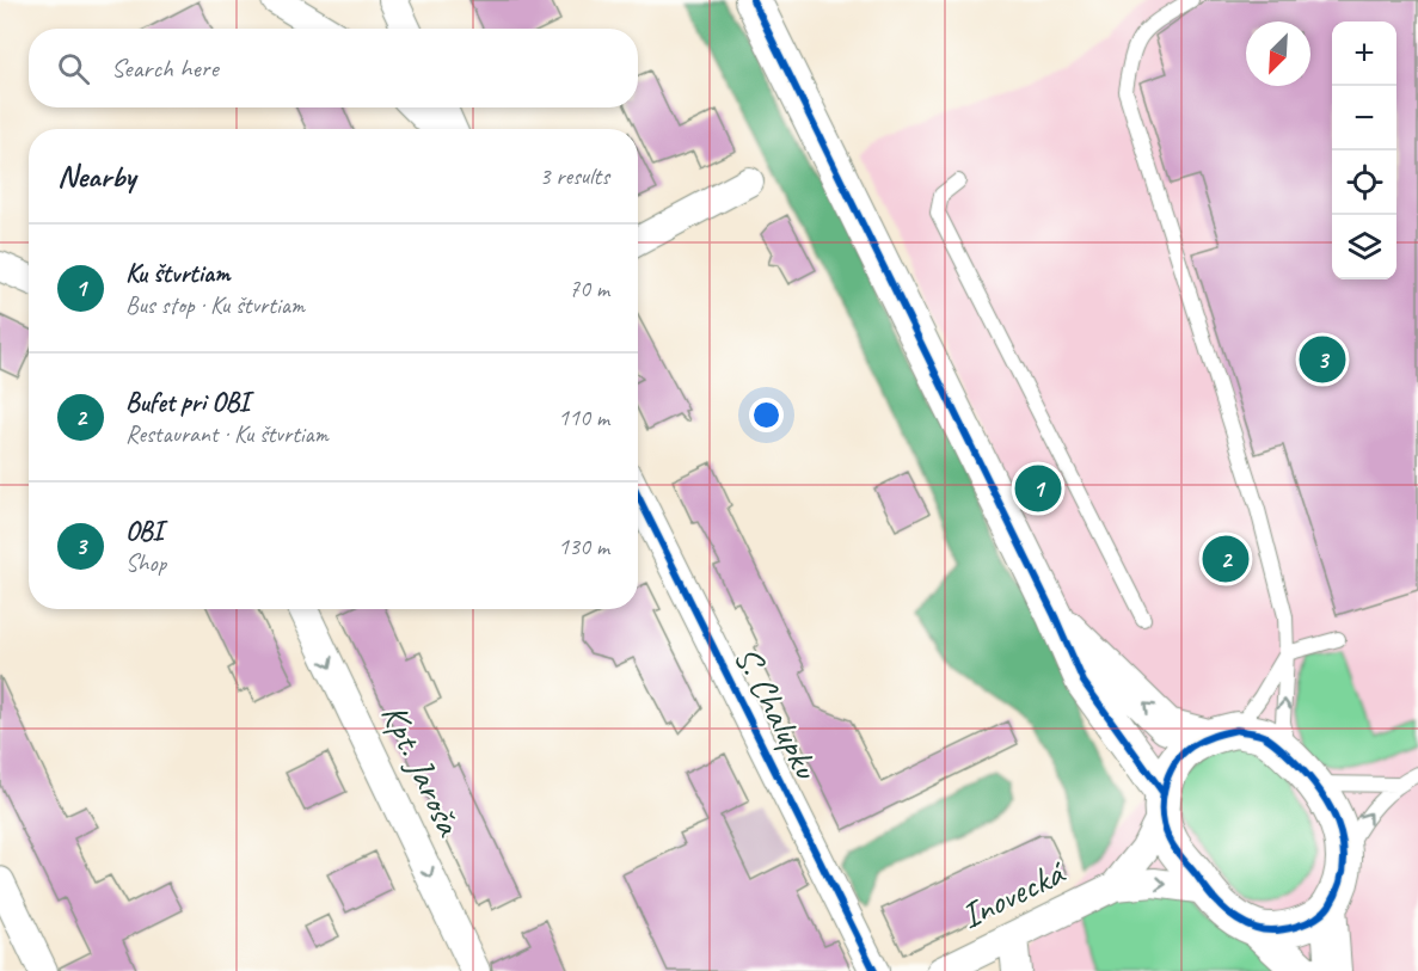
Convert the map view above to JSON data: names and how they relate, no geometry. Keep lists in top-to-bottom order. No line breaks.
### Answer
{"streets":{"street":["S. Chalupku","Kpt. Jaroša","Inovecká"]},"one_way":["Kpt. Jaroša"],"north":"bottom left","page":{"map_buttons":["+","−"],"search":"Search here","heading":["Nearby","3 results"],"list":[{"mark":"1","name":"Ku štvrtiam","note":"Bus stop · Ku štvrtiam","value":"70 m"},{"mark":"2","name":"Bufet pri OBI","note":"Restaurant · Ku štvrtiam","value":"110 m"},{"mark":"3","name":"OBI","note":"Shop","value":"130 m"}],"pins":["3","1","2"]}}
